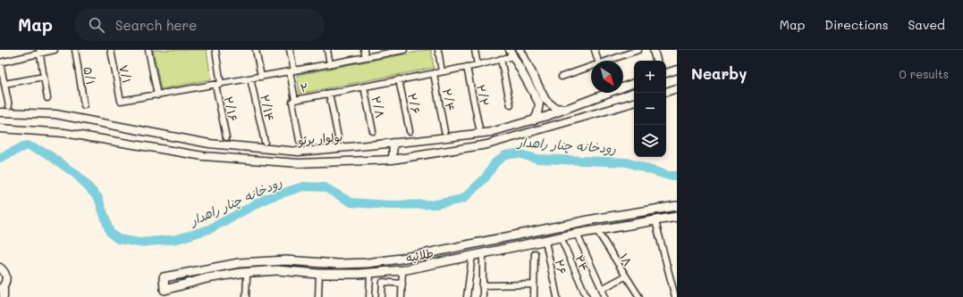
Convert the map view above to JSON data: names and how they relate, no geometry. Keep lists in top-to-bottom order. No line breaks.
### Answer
{"streets":{"main road":["بولوار پرتو","طلائیه"],"street":["۷/۱","۵/۱","۲","۲/۲","۲/۴","۲/۶","۲/۸","۲/۱۴","۲/۱۶","۱۸","۲۴","۲۶"]},"crossings":[["۷/۱","۲"],["۲","۲/۲"],["۲","۲/۴"],["۲","۲/۶"],["۲","۲/۸"],["۲","۲/۱۴"],["۲","۲/۱۶"],["طلائیه","۱۸"],["طلائیه","۲۴"],["طلائیه","۲۶"]],"water":["رودخانه چنار راهدار"],"north":"bottom right","page":{"header":"Map","search":"Search here","nav":["Map","Directions","Saved"],"heading":["Nearby","0 results"],"map_buttons":["+","−"]}}
